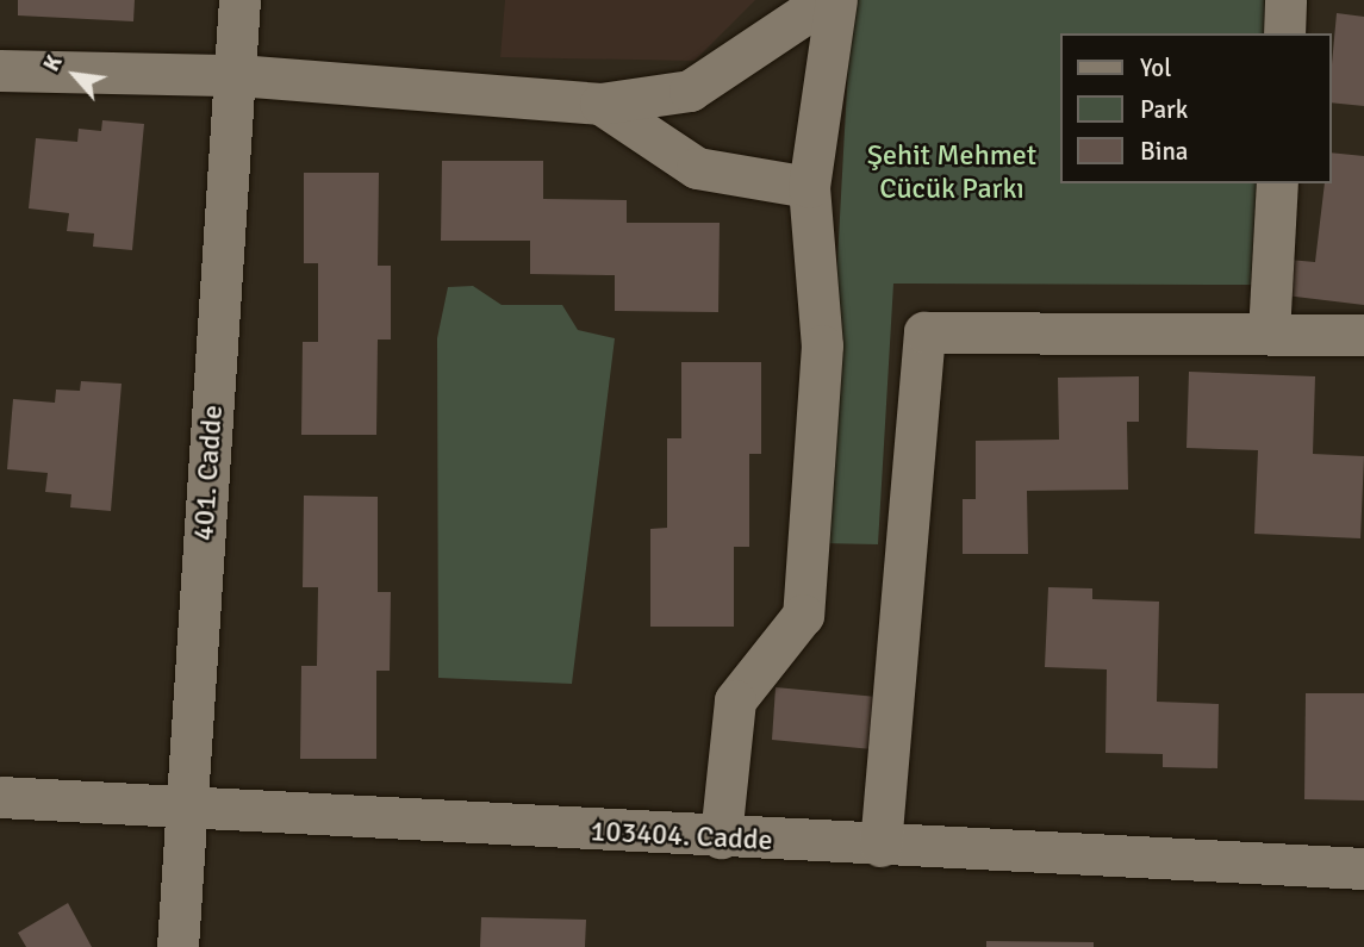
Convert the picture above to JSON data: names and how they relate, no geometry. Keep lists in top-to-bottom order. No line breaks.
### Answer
{"streets":{"street":["401. Cadde","103404. Cadde"]},"crossings":[["401. Cadde","103404. Cadde"]],"parks":["Şehit Mehmet Cücük Parkı"],"legend":["Yol","Park","Bina"],"north":"top left"}
